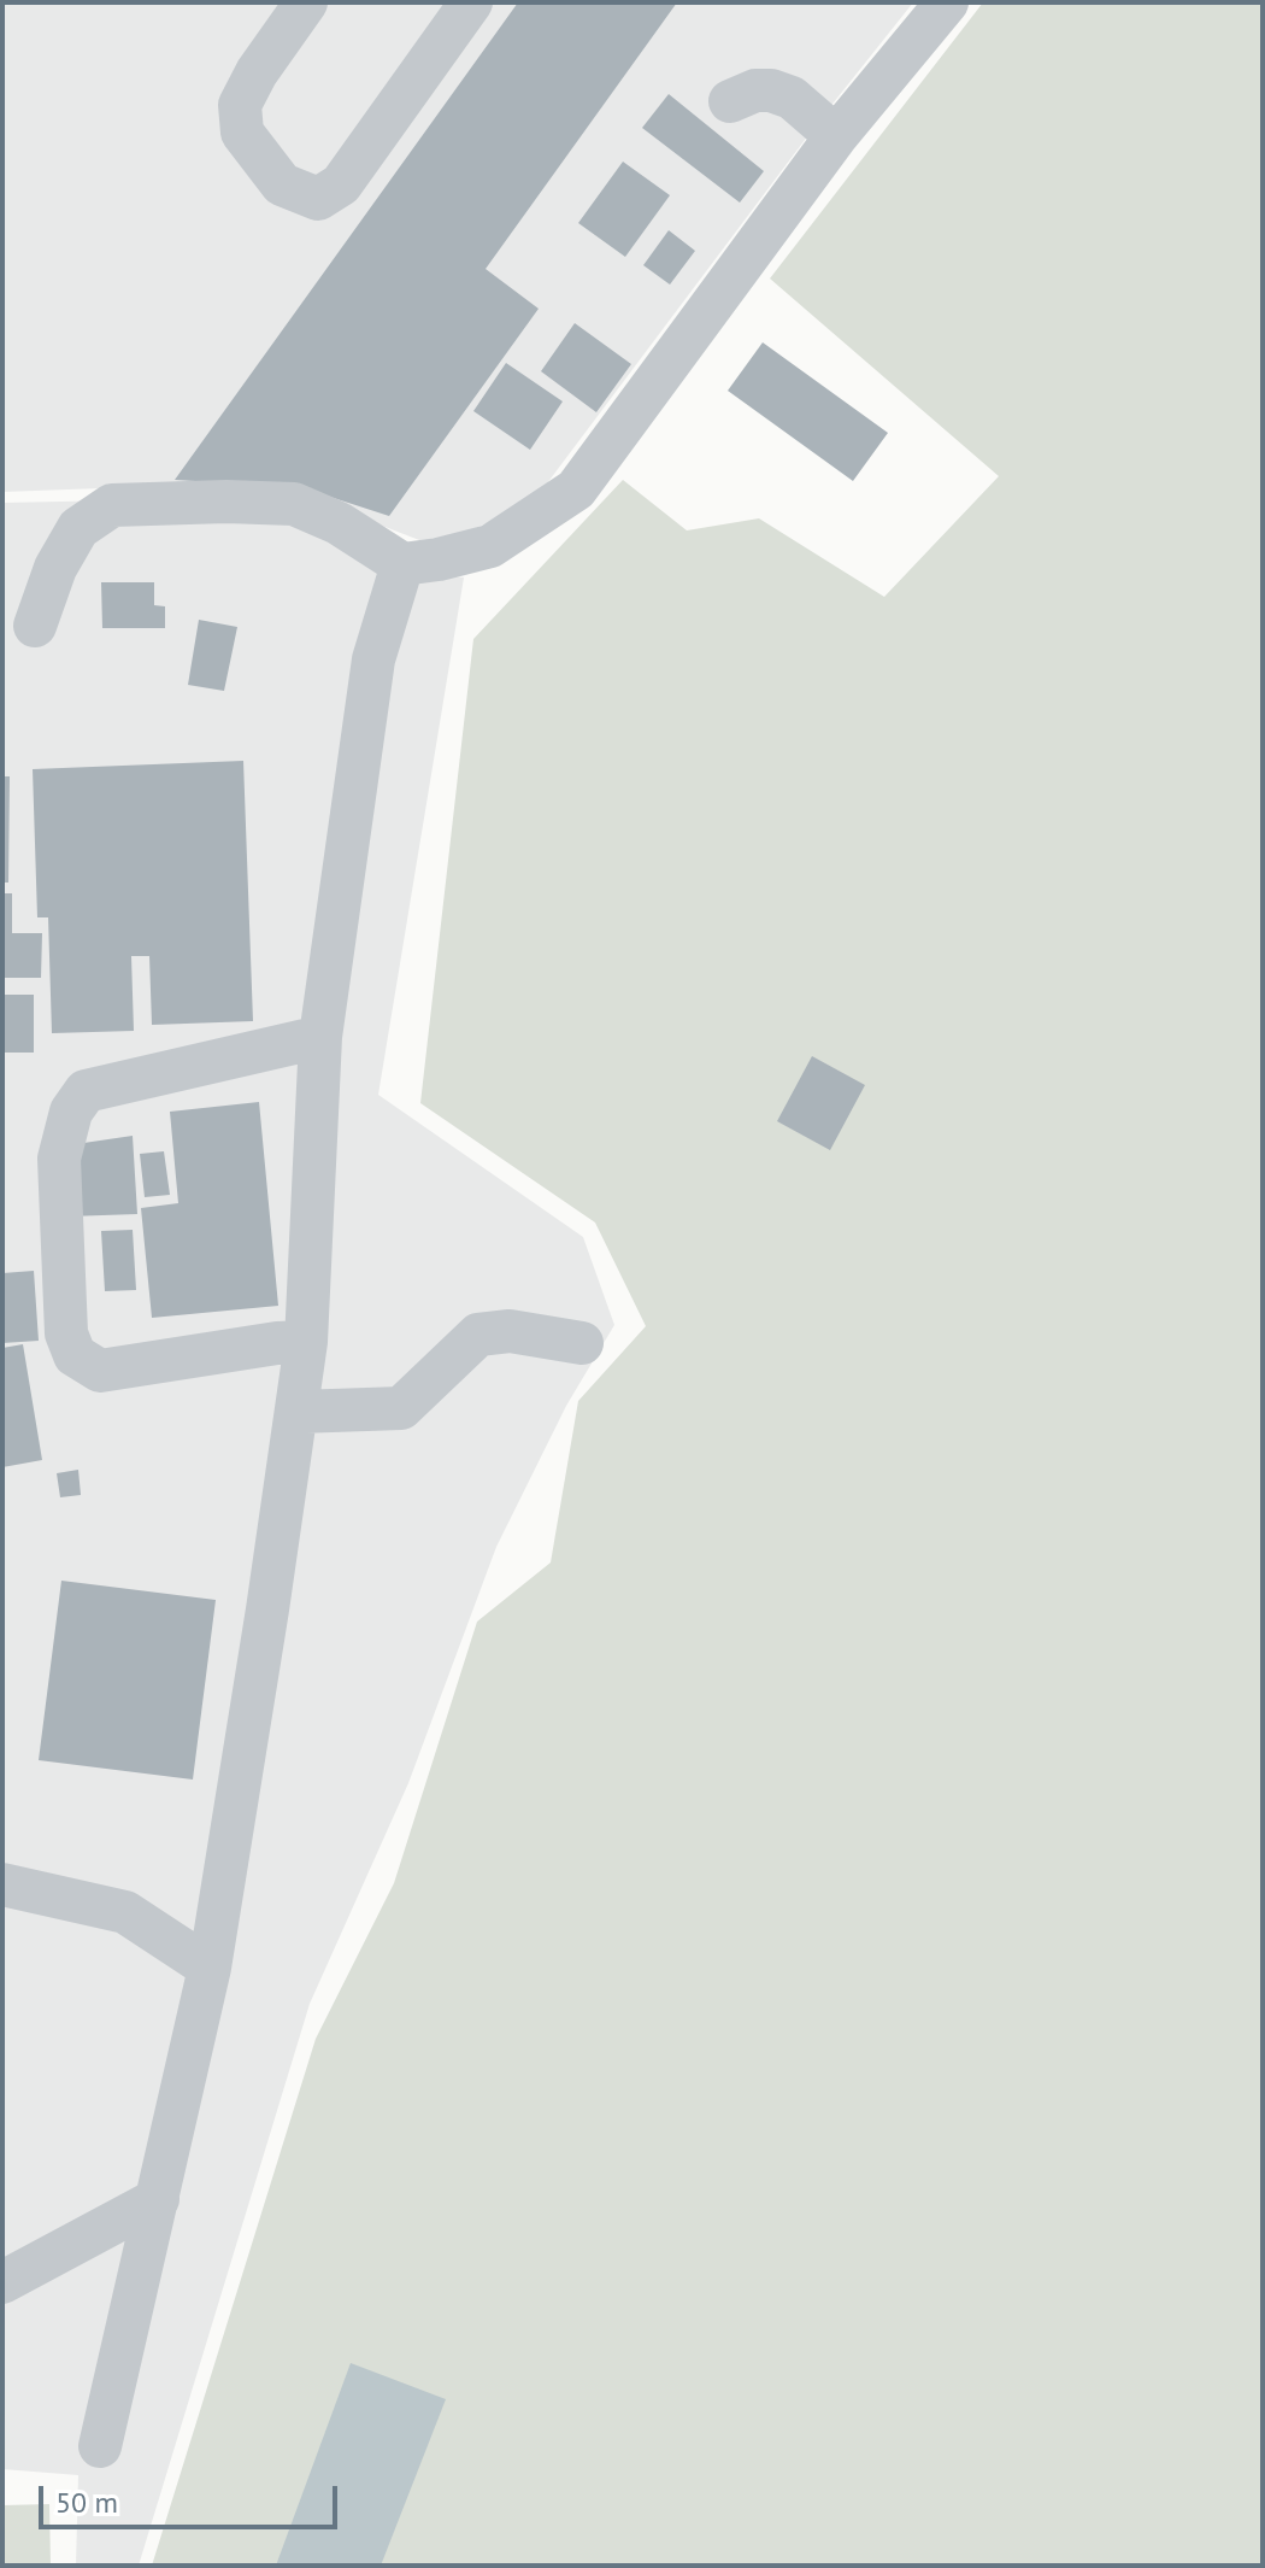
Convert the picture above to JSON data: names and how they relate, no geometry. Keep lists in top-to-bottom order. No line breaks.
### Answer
{"scale_bar":"50 m"}
